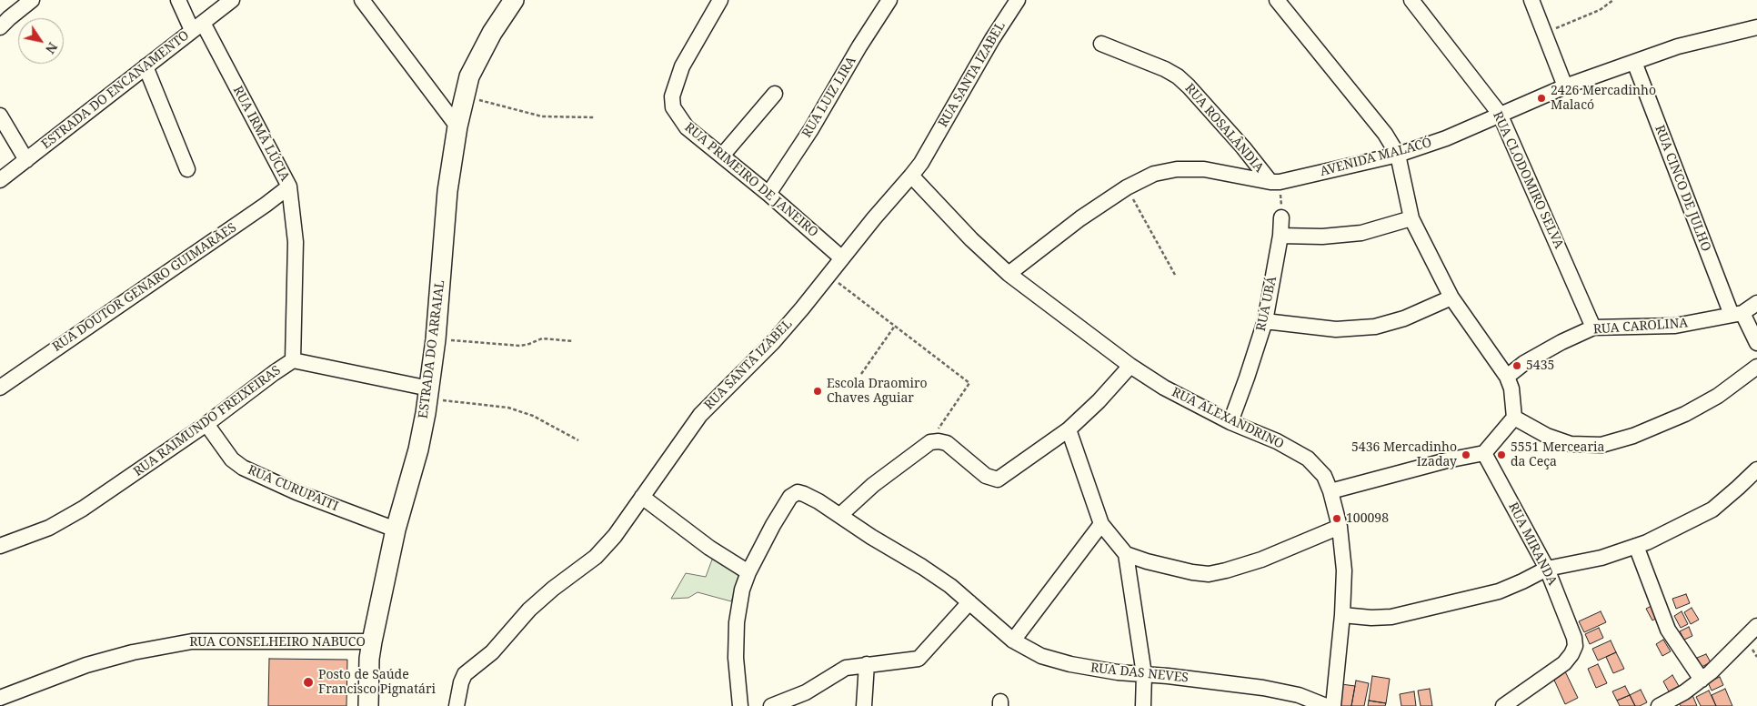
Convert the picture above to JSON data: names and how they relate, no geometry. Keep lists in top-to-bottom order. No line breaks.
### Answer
{"streets":{"main road":["ESTRADA DO ARRAIAL"],"street":["RUA SANTA IZABEL","ESTRADA DO ENCANAMENTO","RUA LUIZ LIRA","RUA ROSALÂNDIA","RUA IRMÃ LÚCIA","AVENIDA MALACÓ","RUA PRIMEIRO DE JANEIRO","RUA CLODOMIRO SELVA","RUA CINCO DE JULHO","RUA DOUTOR GENARO GUIMARÃES","RUA UBÁ","RUA CAROLINA","RUA ALEXANDRINO","RUA RAIMUNDO FREIXEIRAS","RUA CURUPAITI","RUA MIRANDA","RUA CONSELHEIRO NABUCO","RUA DAS NEVES"]},"crossings":[["RUA SANTA IZABEL","RUA PRIMEIRO DE JANEIRO"],["RUA SANTA IZABEL","RUA ALEXANDRINO"],["ESTRADA DO ENCANAMENTO","RUA IRMÃ LÚCIA"],["RUA LUIZ LIRA","RUA PRIMEIRO DE JANEIRO"],["RUA ROSALÂNDIA","AVENIDA MALACÓ"],["RUA IRMÃ LÚCIA","RUA DOUTOR GENARO GUIMARÃES"],["RUA IRMÃ LÚCIA","RUA RAIMUNDO FREIXEIRAS"],["AVENIDA MALACÓ","RUA CLODOMIRO SELVA"],["AVENIDA MALACÓ","RUA CINCO DE JULHO"],["AVENIDA MALACÓ","RUA ALEXANDRINO"],["RUA CLODOMIRO SELVA","RUA CAROLINA"],["RUA CINCO DE JULHO","RUA CAROLINA"],["RUA UBÁ","RUA ALEXANDRINO"],["ESTRADA DO ARRAIAL","RUA RAIMUNDO FREIXEIRAS"],["ESTRADA DO ARRAIAL","RUA CURUPAITI"],["ESTRADA DO ARRAIAL","RUA CONSELHEIRO NABUCO"],["RUA RAIMUNDO FREIXEIRAS","RUA CURUPAITI"]],"places":["2426 Mercadinho Malacó","5435","Escola Draomiro Chaves Aguiar","5436 Mercadinho Izaday","5551 Mercearia da Ceça","100098","Posto de Saúde Francisco Pignatári"],"north":"bottom right"}
